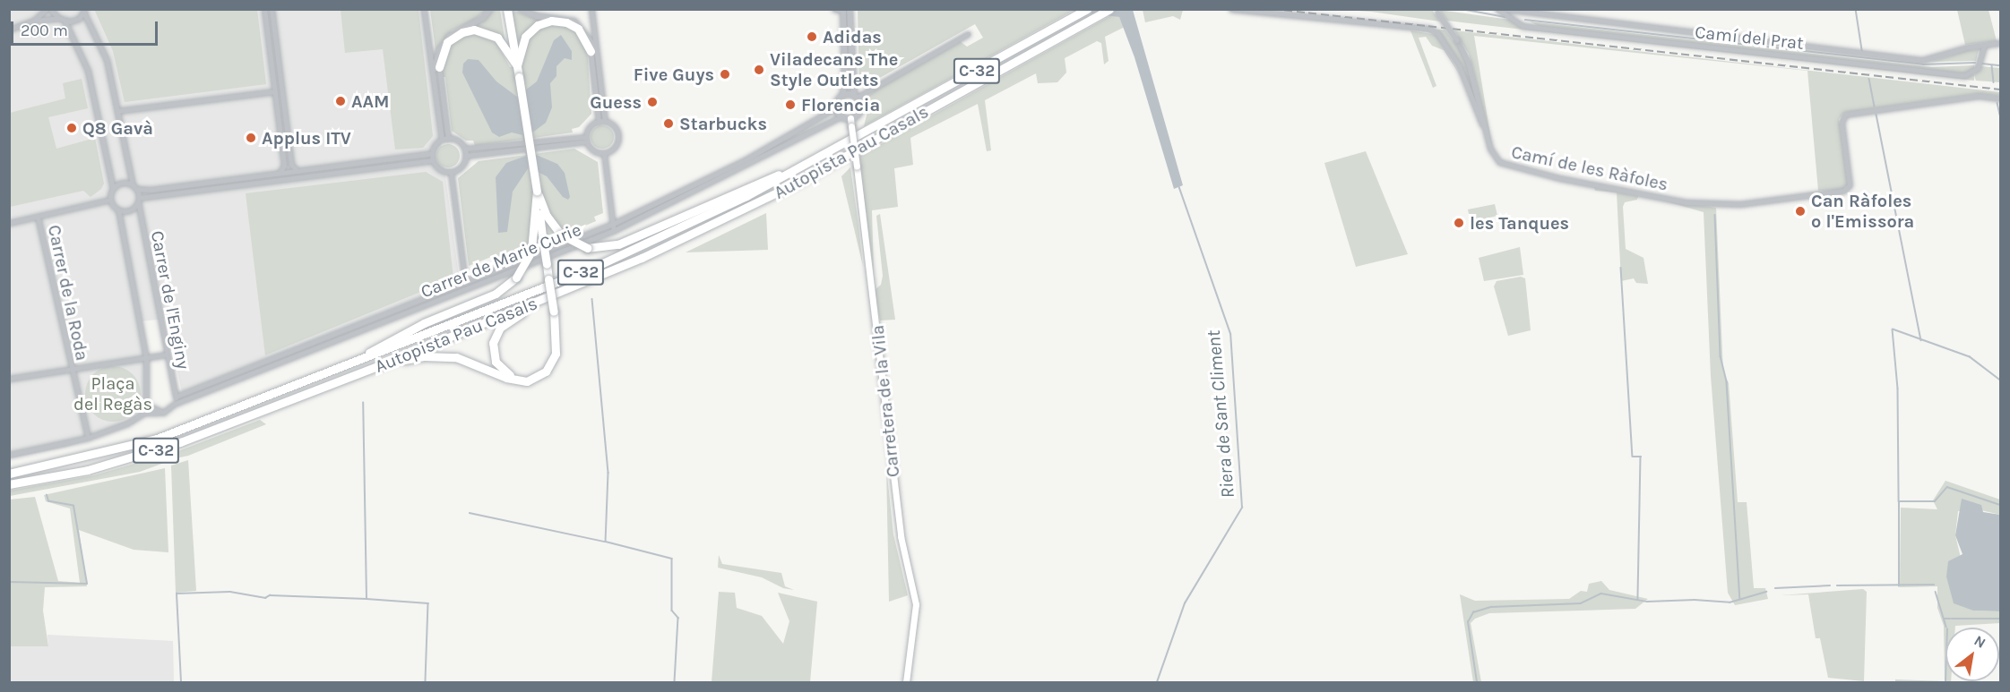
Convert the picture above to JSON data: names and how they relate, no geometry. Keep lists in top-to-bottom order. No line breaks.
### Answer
{"streets":{"highway":["C-32","Autopista Pau Casals"],"main road":["Carretera de la Vila"],"street":["Camí del Prat","Camí de les Ràfoles","Carrer de Marie Curie","Carrer de la Roda","Carrer de l'Enginy"]},"crossings":[["Carrer de Marie Curie","Carrer de l'Enginy"],["Carrer de Marie Curie","Carretera de la Vila"]],"water":["Riera de Sant Climent"],"parks":["Plaça del Regàs"],"places":["Adidas","Viladecans The Style Outlets","Five Guys","AAM","Guess","Florencia","Starbucks","Q8 Gavà","Applus ITV","Can Ràfoles o l'Emissora","les Tanques"],"scale_bar":"200 m","north":"top right"}
